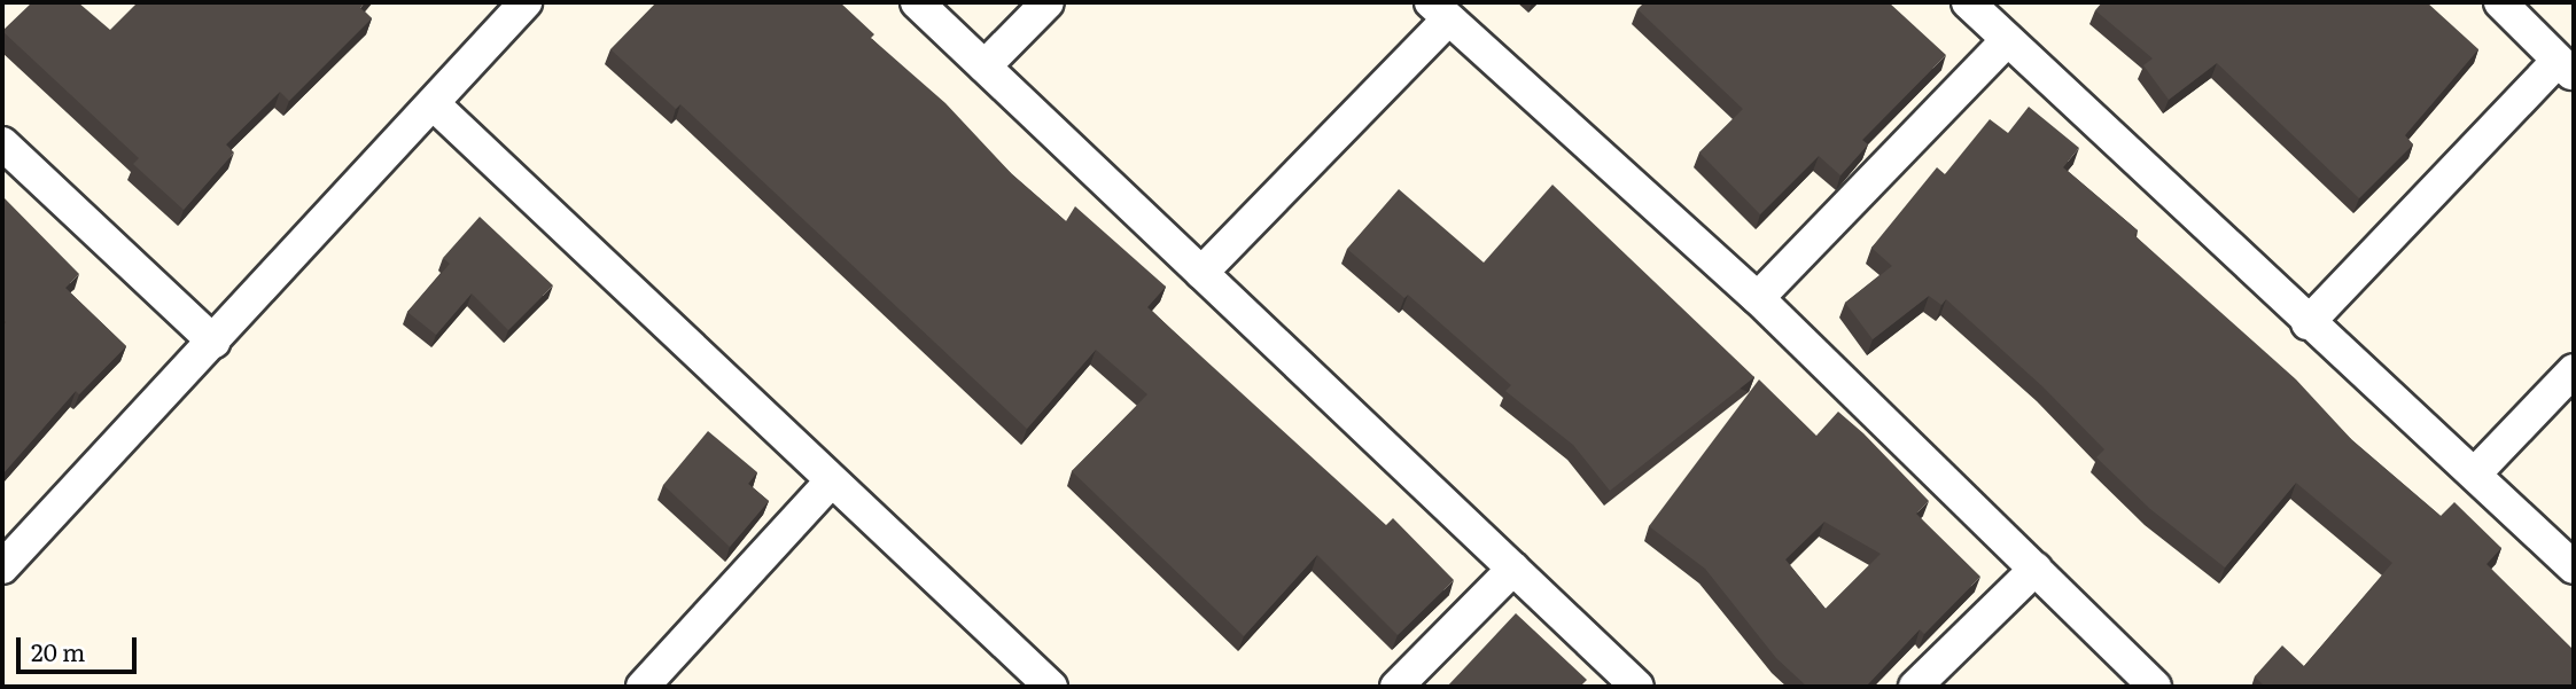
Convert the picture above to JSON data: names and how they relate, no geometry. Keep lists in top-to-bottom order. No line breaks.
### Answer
{"scale_bar":"20 m"}
